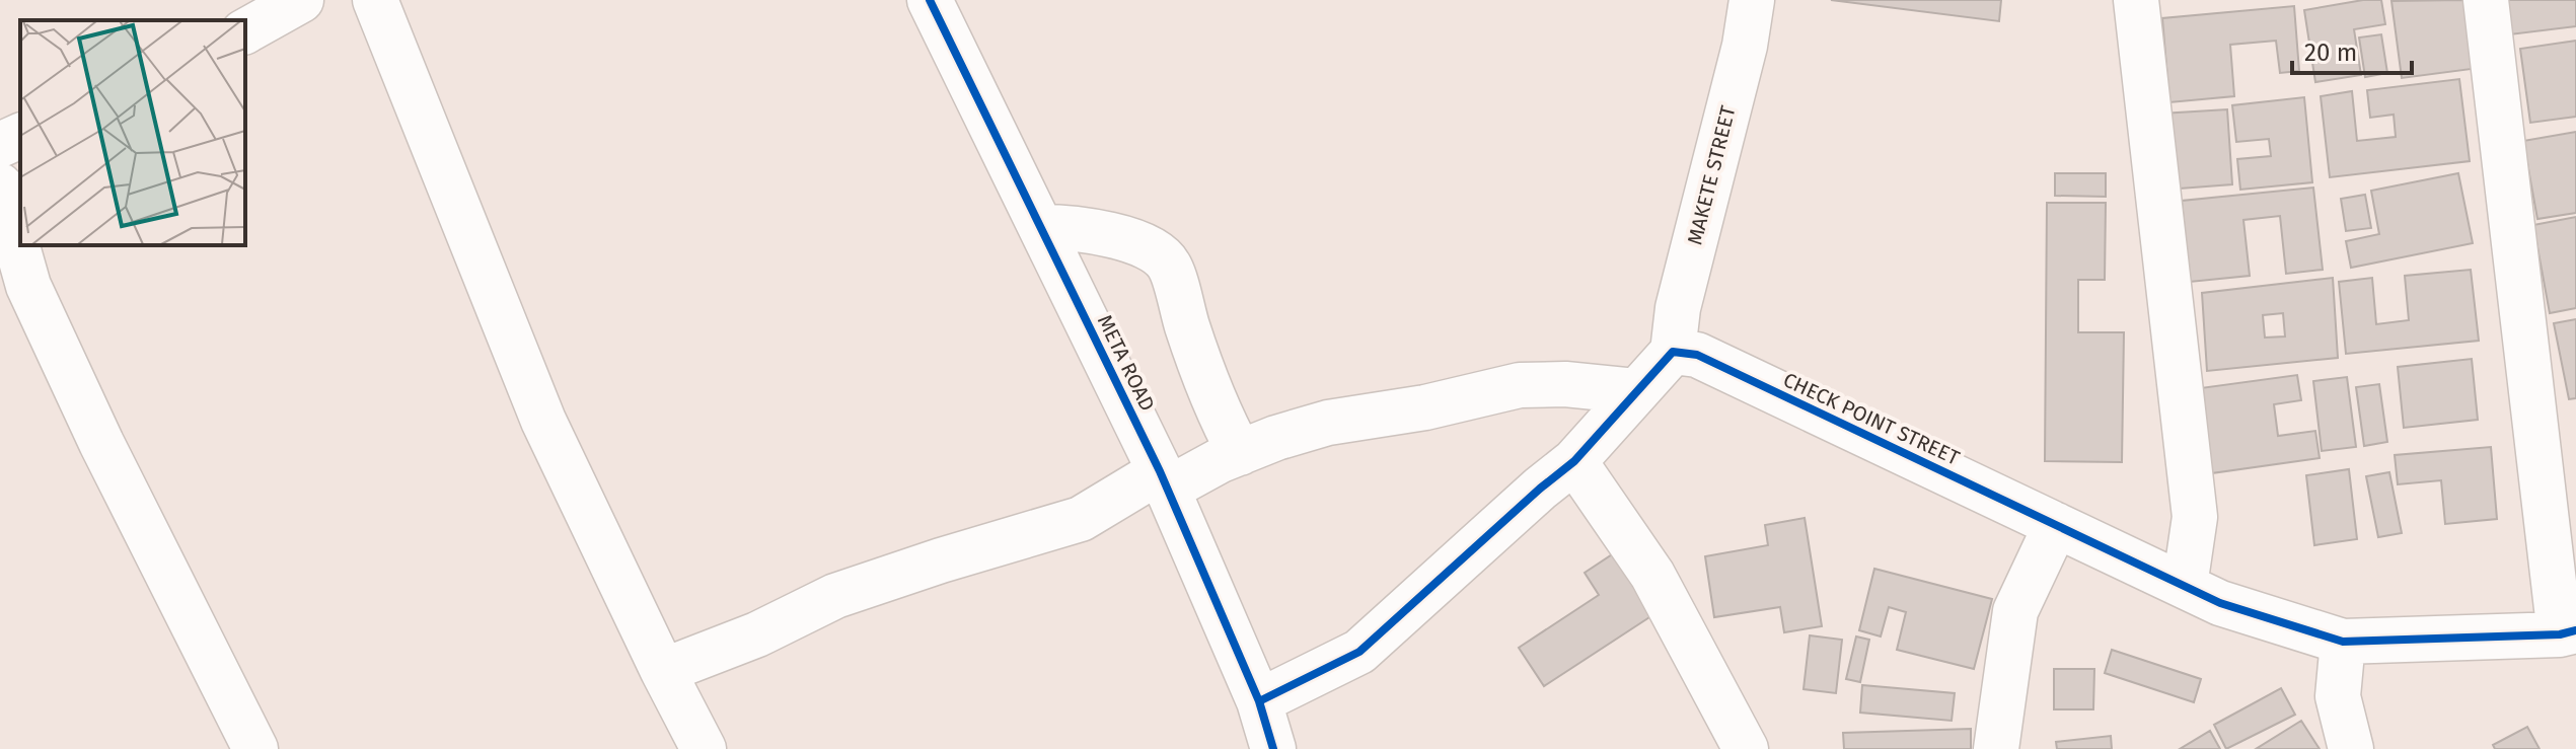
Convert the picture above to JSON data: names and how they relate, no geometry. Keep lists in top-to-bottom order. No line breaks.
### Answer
{"streets":{"street":["MAKETE STREET","META ROAD","CHECK POINT STREET"]},"crossings":[["MAKETE STREET","CHECK POINT STREET"]],"scale_bar":"20 m"}
